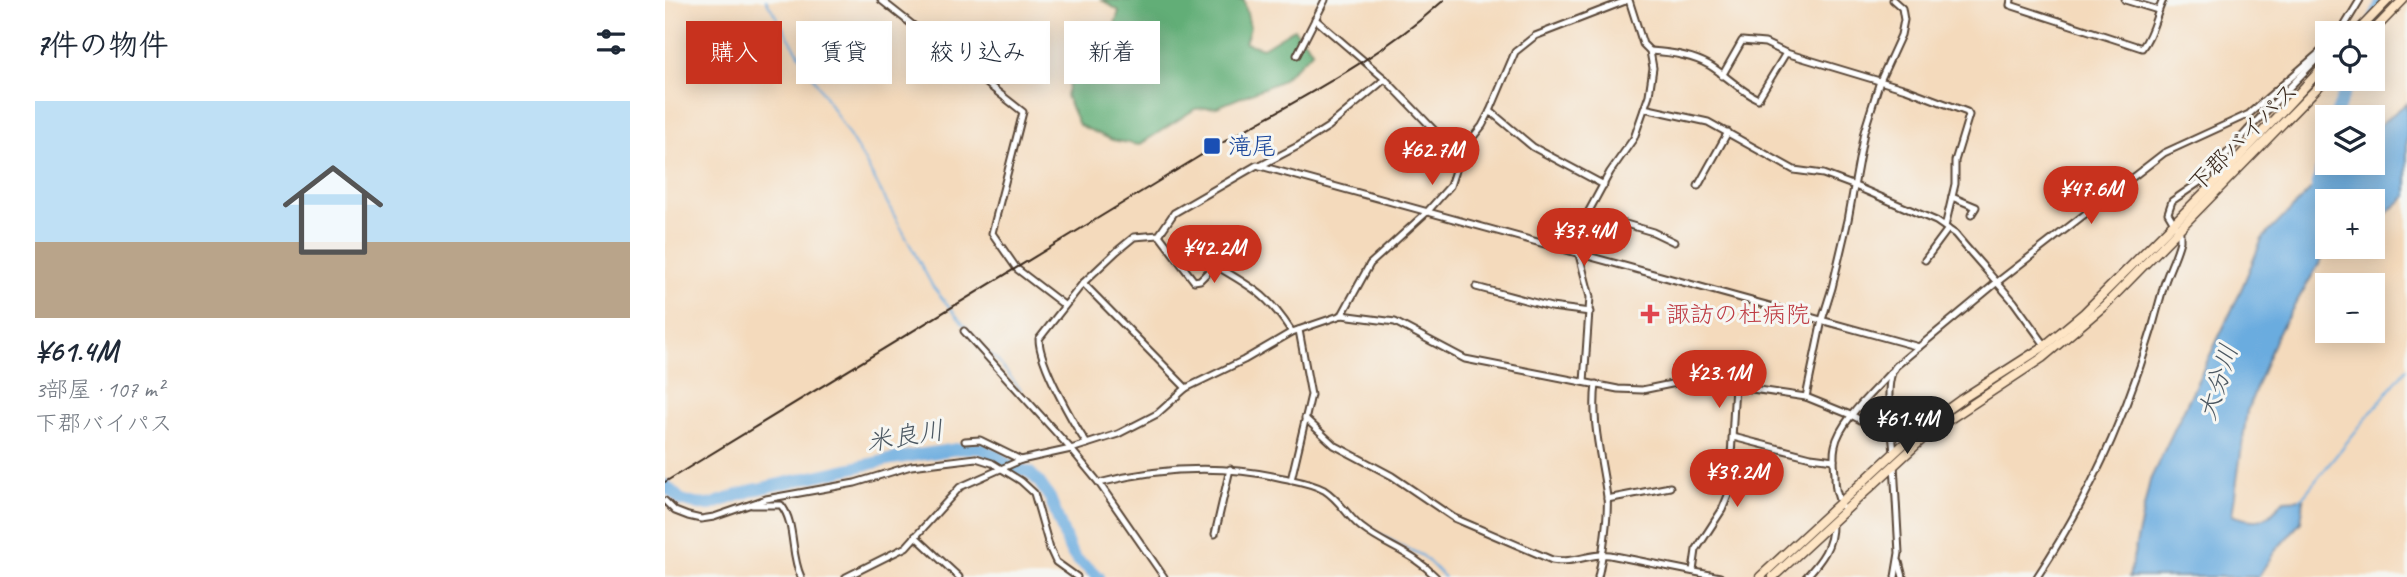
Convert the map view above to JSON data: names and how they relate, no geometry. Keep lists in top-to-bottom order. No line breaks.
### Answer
{"streets":{"street":["下郡バイパス"]},"water":["大分川","米良川"],"places":{"transit":["滝尾"],"health":["諏訪の杜病院"]},"page":{"heading":"7件の物件","map_buttons":["+","−"],"chip":["購入","賃貸","絞り込み","新着"],"list":[{"name":"¥61.4M","note":"3部屋 · 107 m² · 下郡バイパス"}],"price":["¥62.7M","¥47.6M","¥37.4M","¥42.2M","¥23.1M","¥61.4M","¥39.2M"]}}
